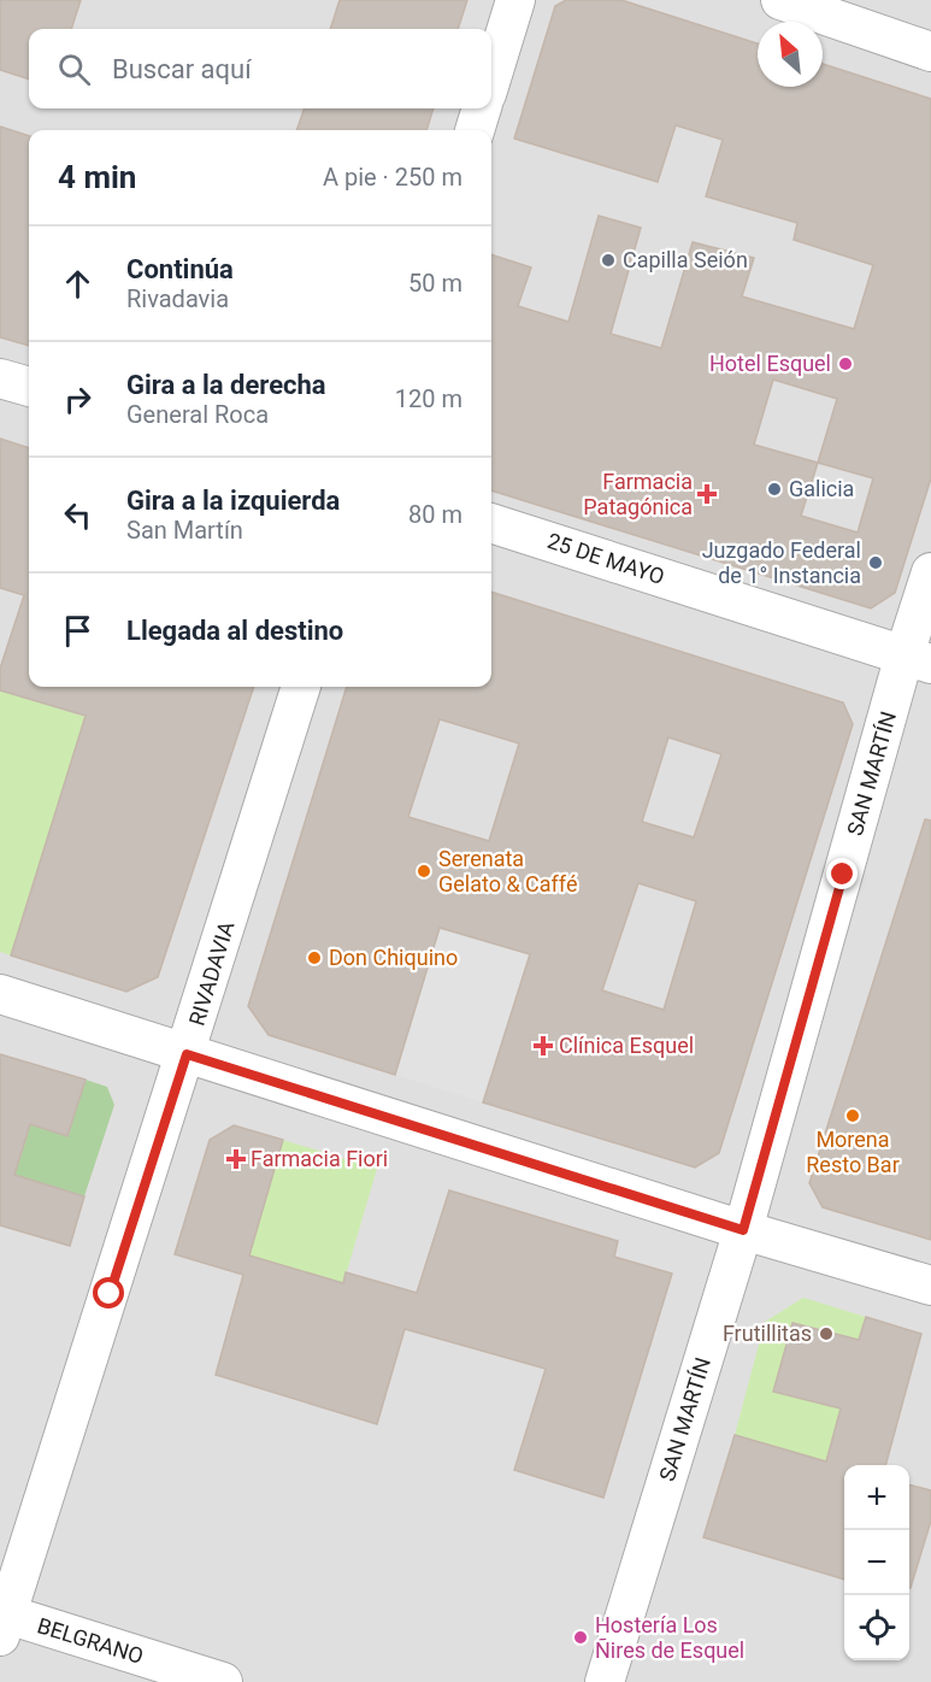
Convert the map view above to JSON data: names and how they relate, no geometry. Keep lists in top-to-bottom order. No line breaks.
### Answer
{"streets":{"street":["25 DE MAYO","SAN MARTÍN","RIVADAVIA","BELGRANO"]},"crossings":[["25 DE MAYO","SAN MARTÍN"],["RIVADAVIA","BELGRANO"]],"places":{"other":["Capilla Seión","Hotel Esquel","Galicia","Juzgado Federal de 1° Instancia","Serenata Gelato & Caffé","Don Chiquino","Morena Resto Bar","Frutillitas","Hostería Los Ñires de Esquel"],"health":["Farmacia Patagónica","Clínica Esquel","Farmacia Fiori"]},"north":"top left","page":{"search":"Buscar aquí","heading":["4 min","A pie · 250 m"],"list":[["Continúa","Rivadavia","50 m"],["Gira a la derecha","General Roca","120 m"],["Gira a la izquierda","San Martín","80 m"],"Llegada al destino"],"map_buttons":["+","−"]}}
